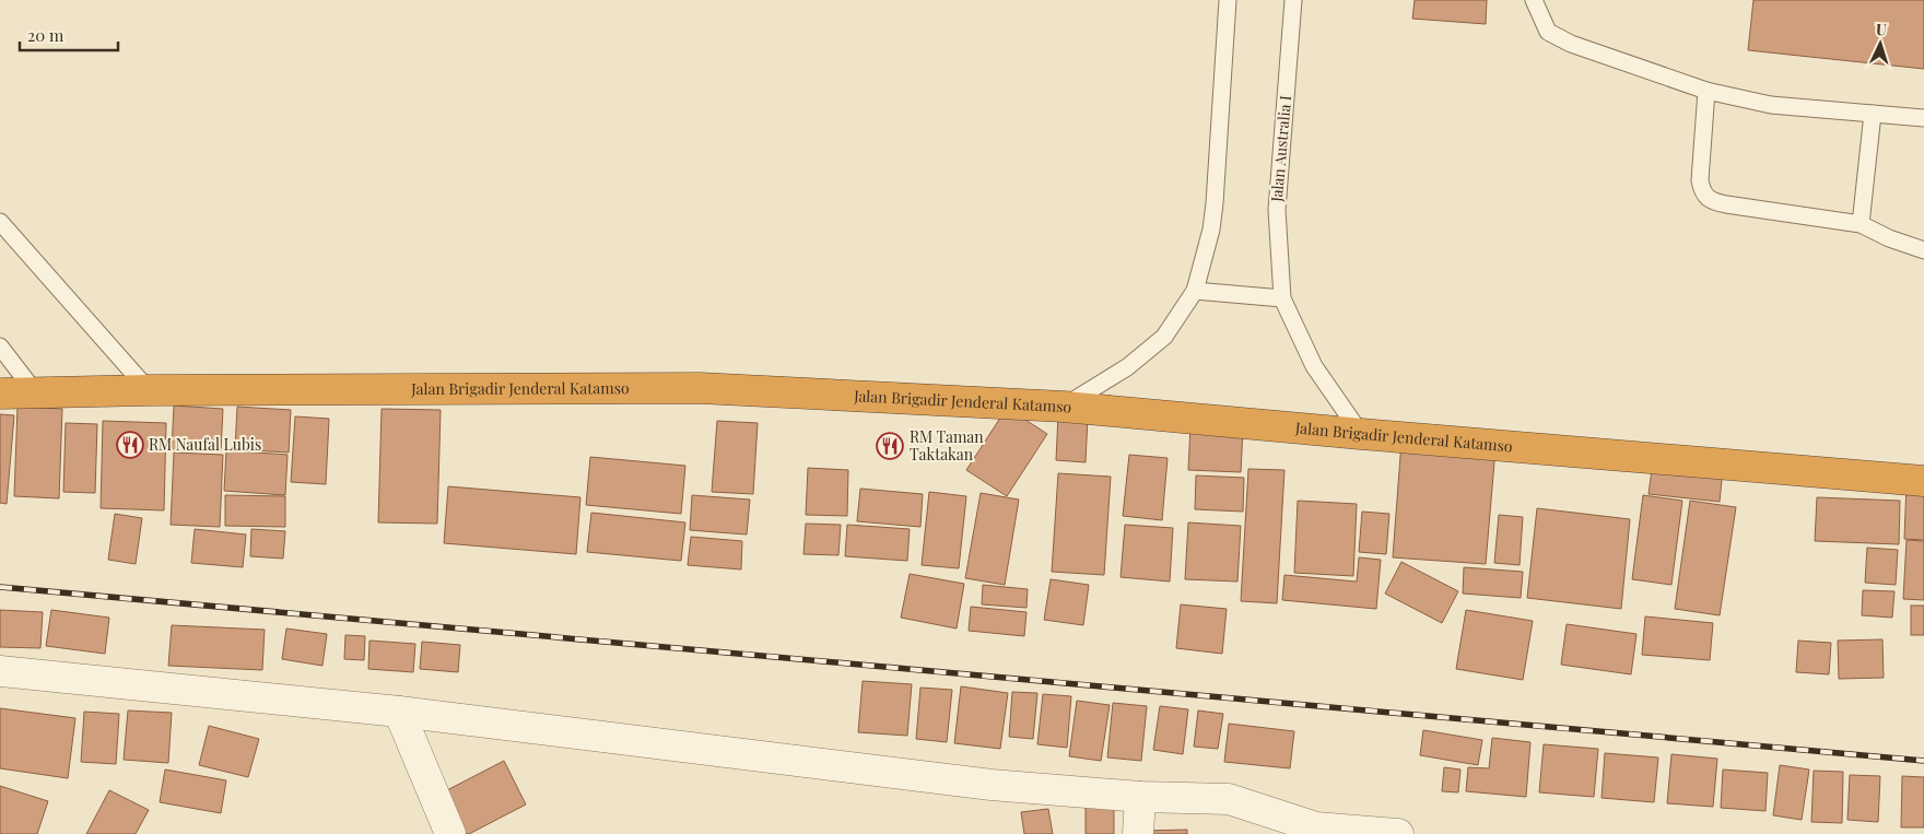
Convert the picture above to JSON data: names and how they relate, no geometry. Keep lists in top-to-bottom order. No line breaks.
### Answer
{"streets":{"highway":["Jalan Brigadir Jenderal Katamso"],"lane":["Jalan Australia I"]},"crossings":[["Jalan Australia I","Jalan Brigadir Jenderal Katamso"]],"places":{"restaurant":["RM Naufal Lubis","RM Taman Taktakan"]},"scale_bar":"20 m","north":"top"}
